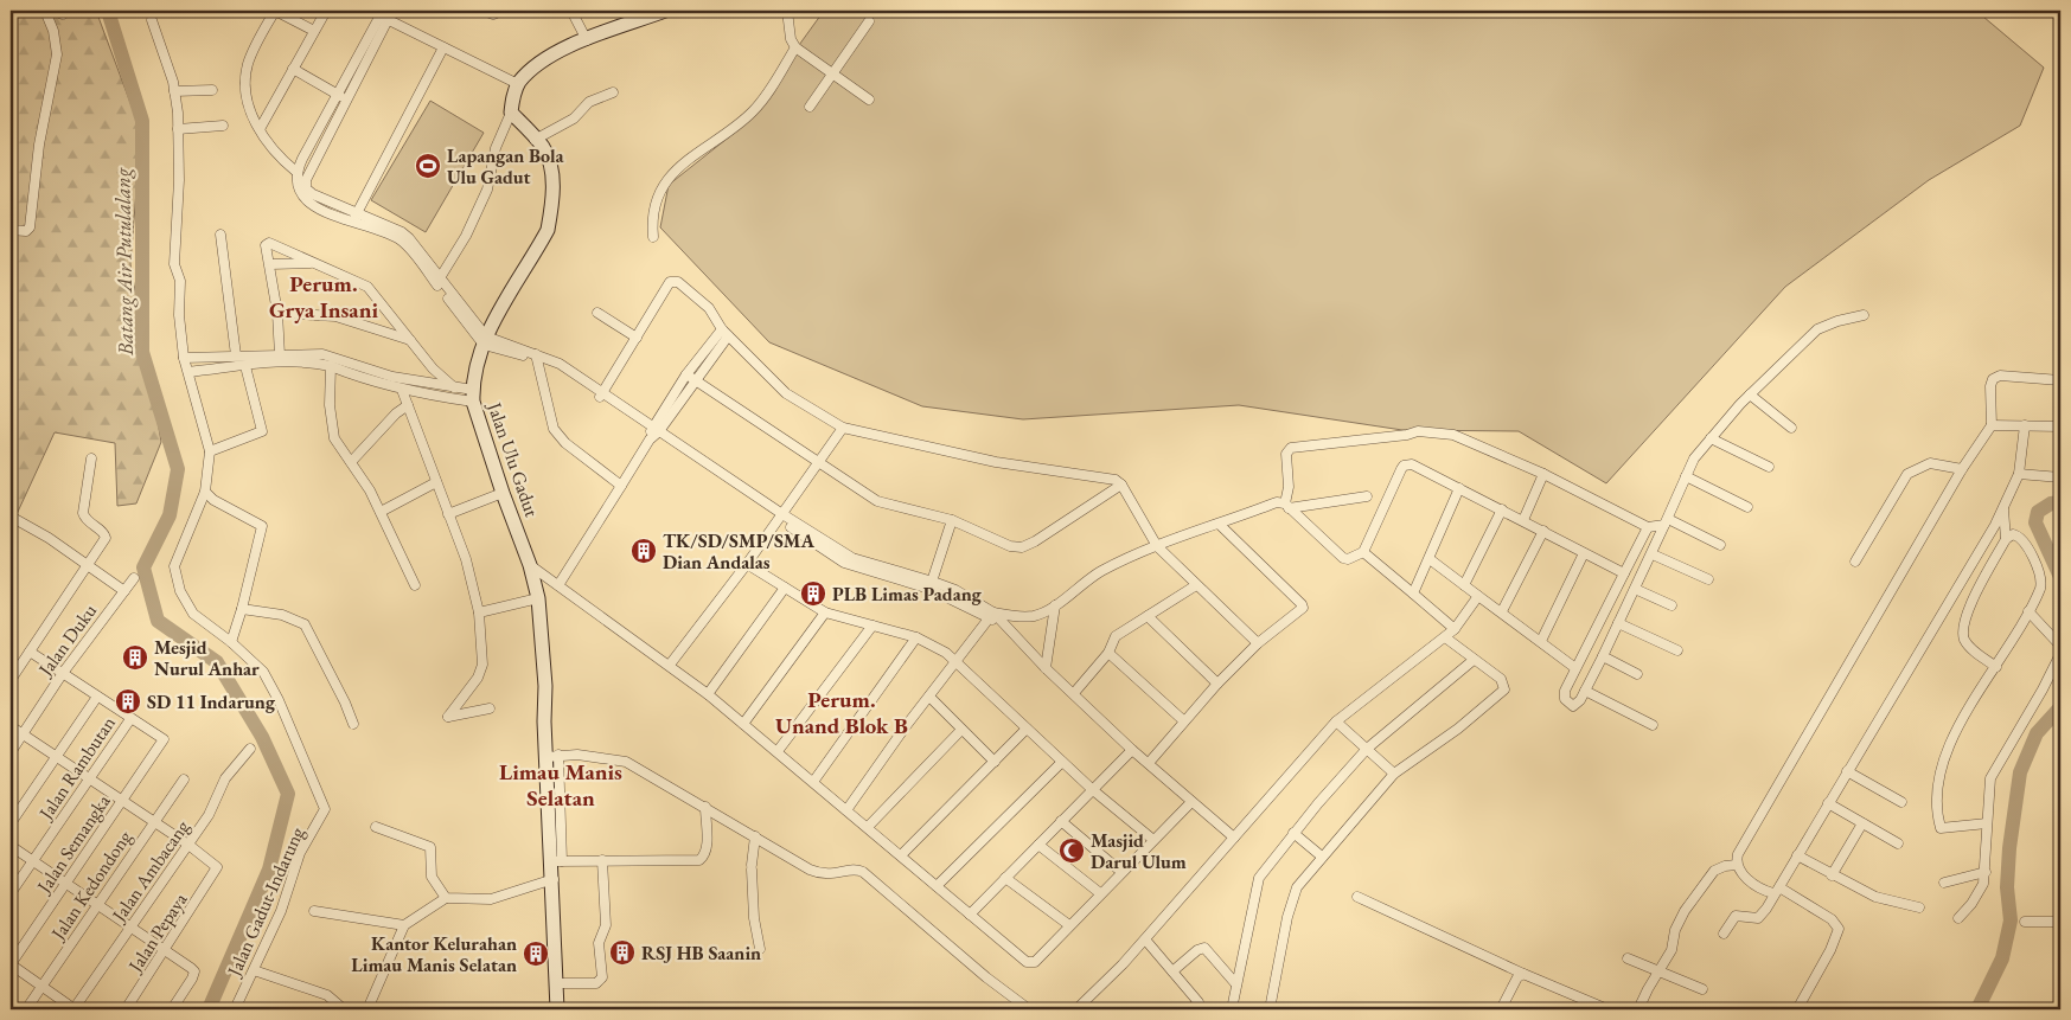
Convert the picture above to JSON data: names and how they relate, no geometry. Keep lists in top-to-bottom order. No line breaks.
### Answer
{"streets":{"street":["Jalan Ulu Gadut","Jalan Duku","Jalan Rambutan","Jalan Semangka","Jalan Ambacang","Jalan Kedondong","Jalan Gadut-Indarung","Jalan Pepaya"]},"crossings":[["Jalan Rambutan","Jalan Semangka"],["Jalan Ambacang","Jalan Pepaya"]],"districts":["Perum. Grya Insani","Perum. Unand Blok B","Limau Manis Selatan"],"water":["Batang Air Putulalang"],"places":{"sports":["Lapangan Bola Ulu Gadut"],"building":["TK/SD/SMP/SMA Dian Andalas","PLB Limas Padang","Mesjid Nurul Anhar","SD 11 Indarung","RSJ HB Saanin","Kantor Kelurahan Limau Manis Selatan"],"mosque":["Masjid Darul Ulum"]}}
